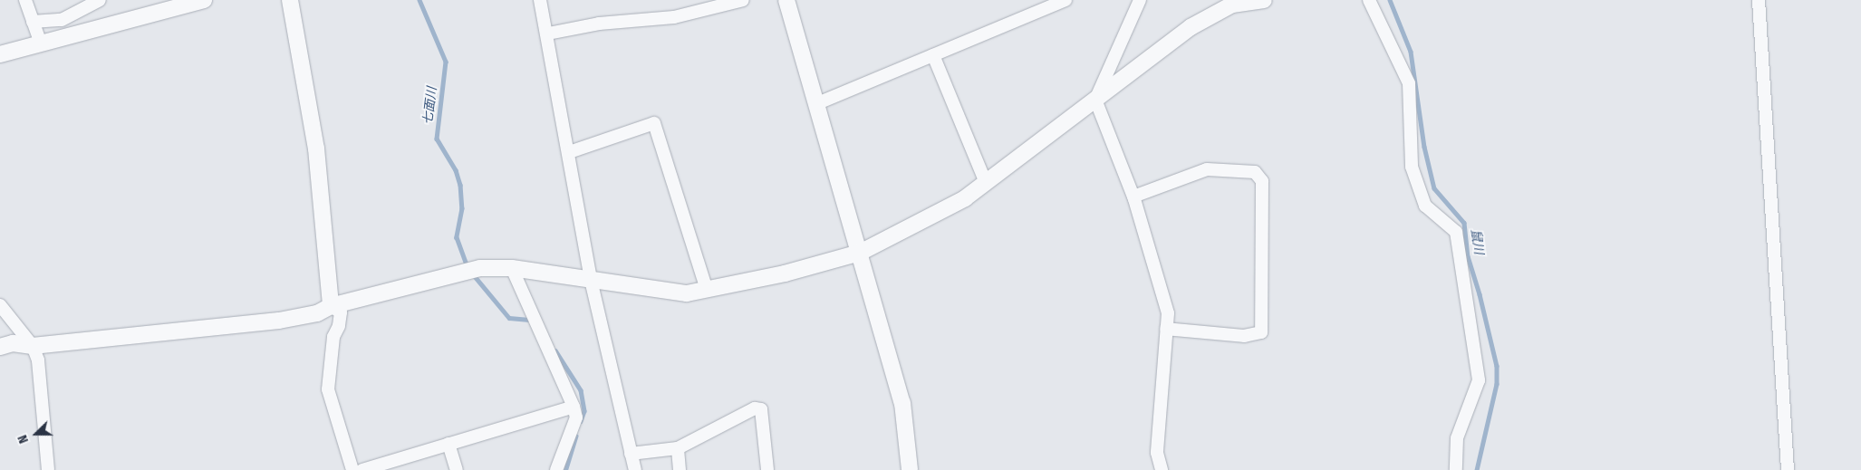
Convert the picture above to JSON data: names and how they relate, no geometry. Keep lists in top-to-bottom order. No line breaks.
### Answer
{"water":["七面川","鼠川"],"north":"left"}
